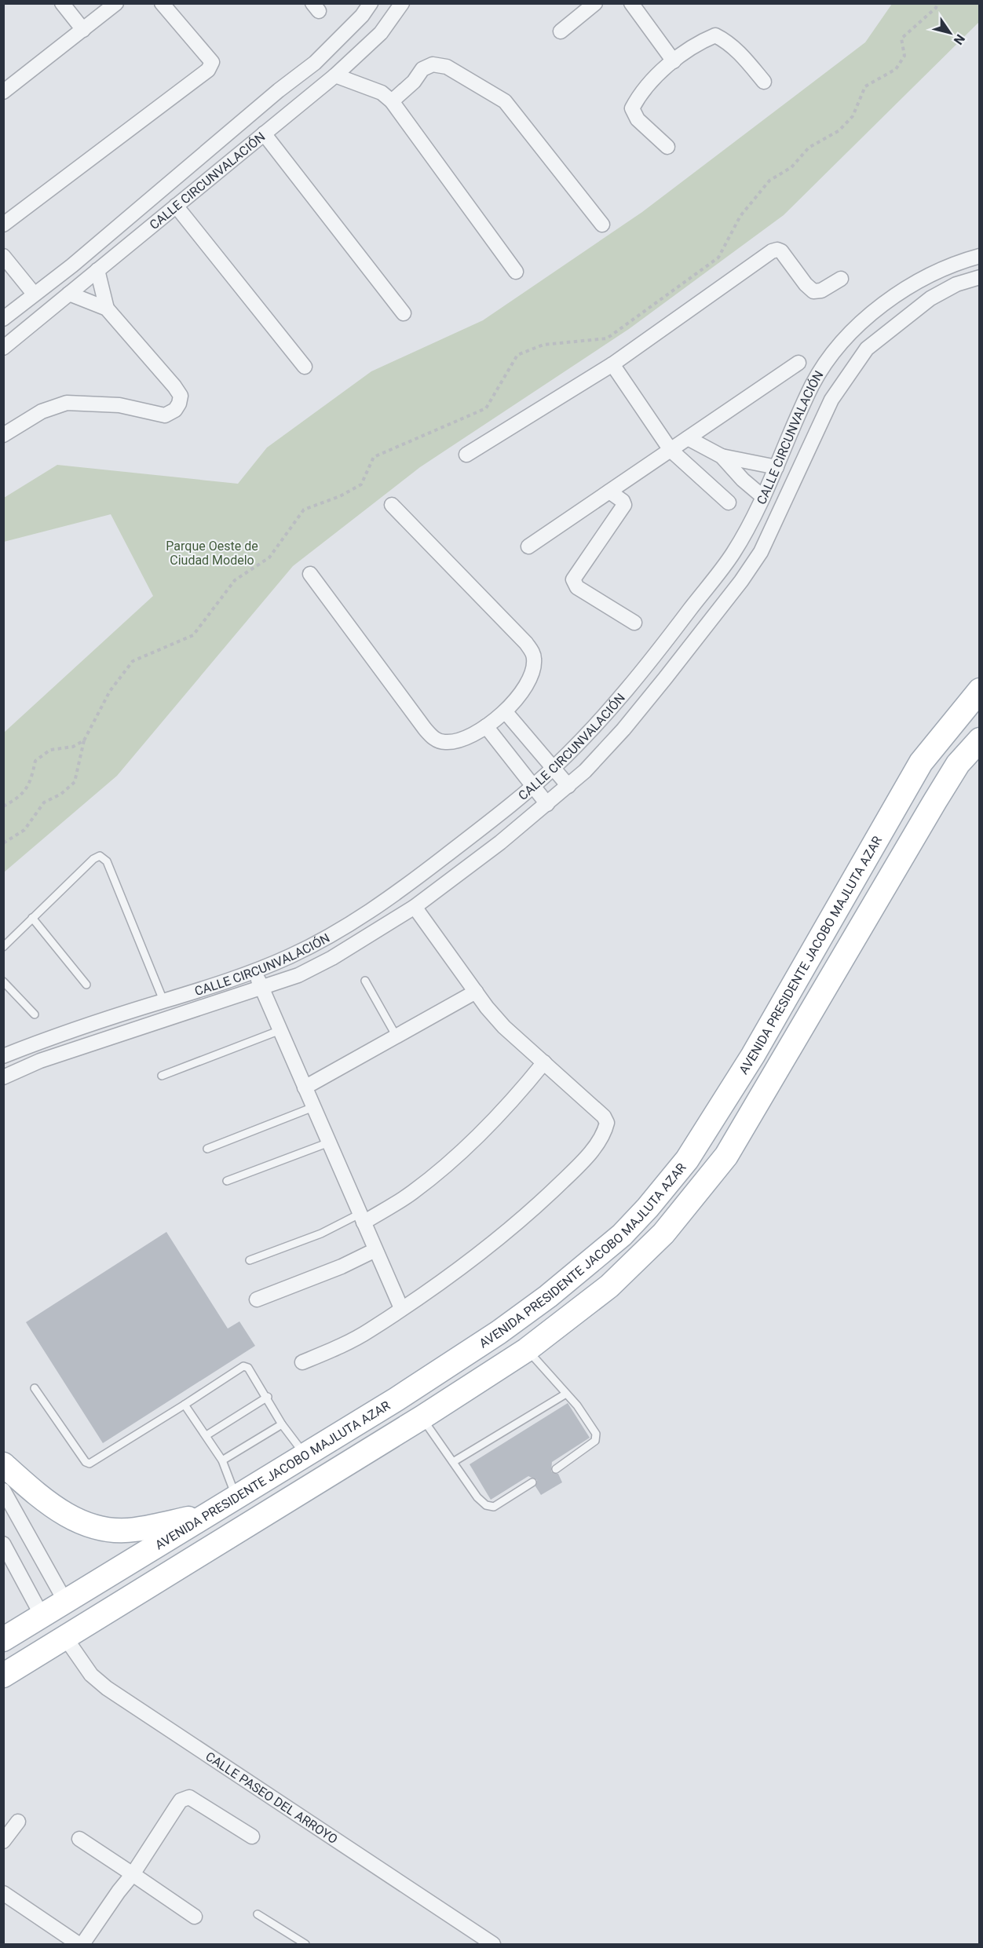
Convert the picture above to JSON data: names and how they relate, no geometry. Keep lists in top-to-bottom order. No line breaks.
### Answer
{"streets":{"main road":["AVENIDA PRESIDENTE JACOBO MAJLUTA AZAR"],"street":["CALLE CIRCUNVALACIÓN","CALLE PASEO DEL ARROYO"]},"parks":["Parque Oeste de Ciudad Modelo"],"north":"bottom right"}
